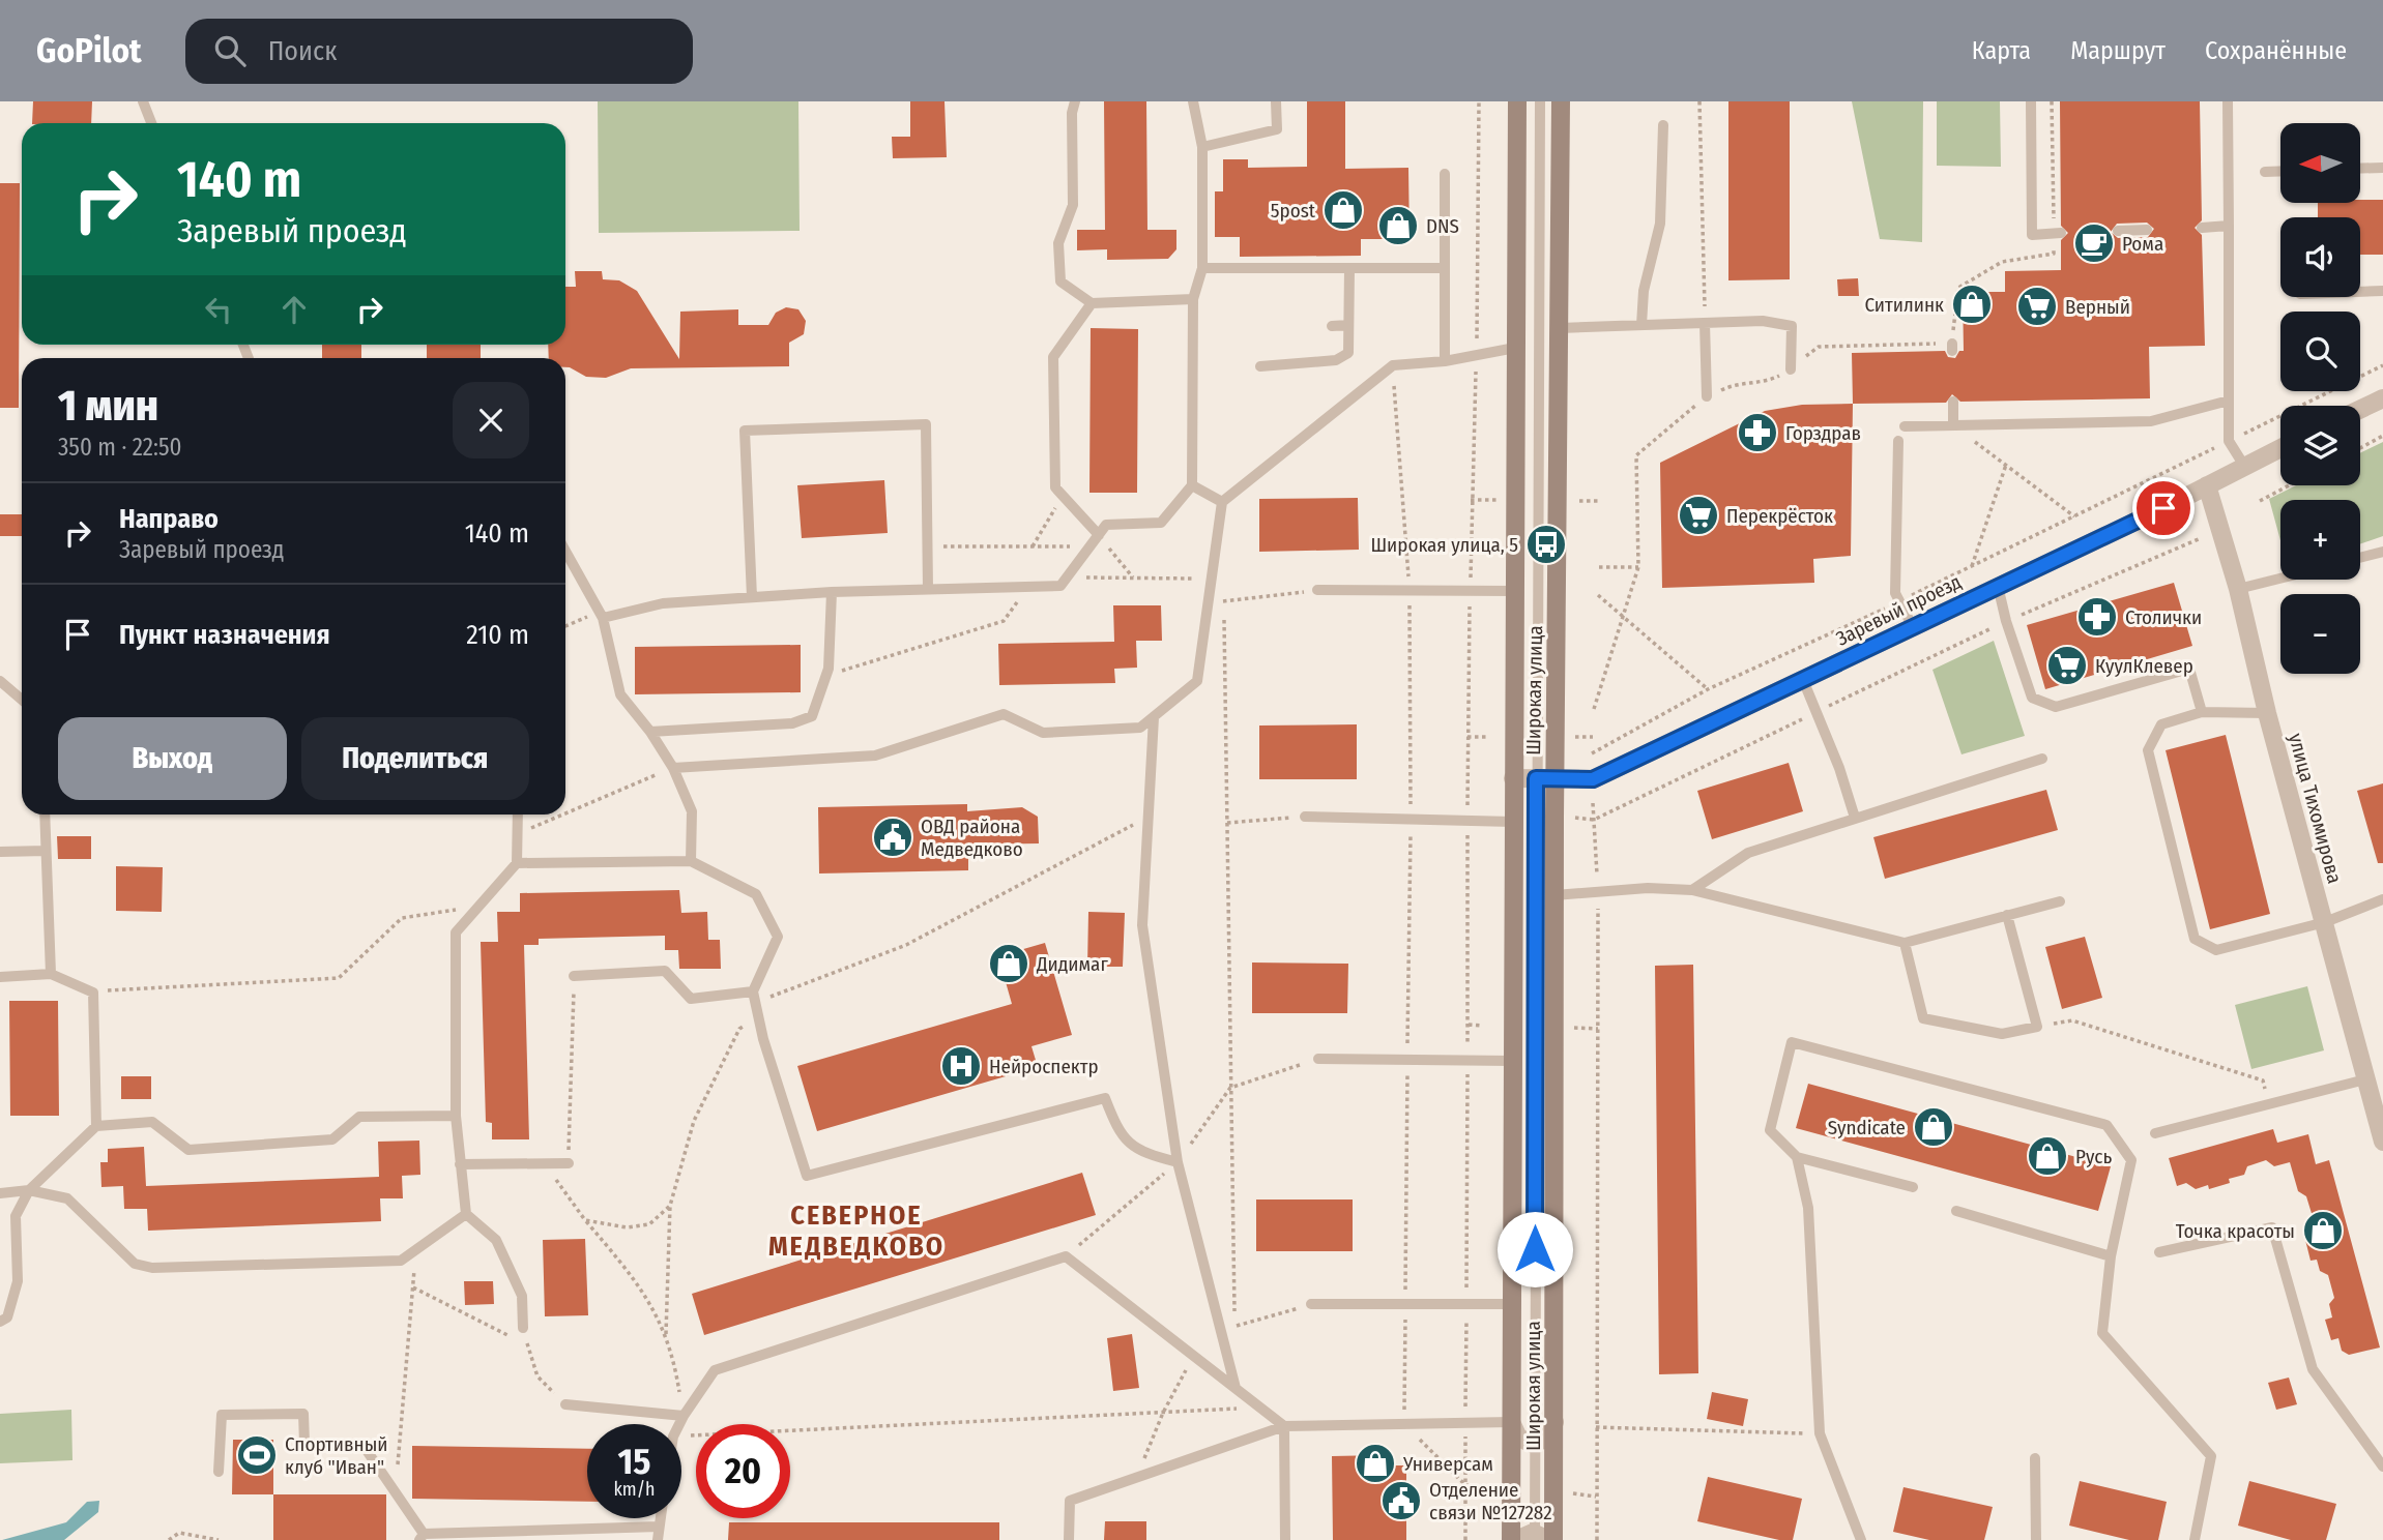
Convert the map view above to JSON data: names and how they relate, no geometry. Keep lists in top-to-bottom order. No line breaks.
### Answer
{"streets":{"main road":["Широкая улица"],"street":["Заревый проезд","улица Тихомирова"]},"crossings":[["Заревый проезд","Широкая улица"],["Заревый проезд","улица Тихомирова"]],"districts":["СЕВЕРНОЕ МЕДВЕДКОВО"],"places":{"shop":["5post","DNS","Ситилинк","Дидимаг","Syndicate","Русь","Точка красоты","Универсам"],"cafe":["Рома"],"supermarket":["Верный","Перекрёсток","КуулКлевер"],"pharmacy":["Горздрав","Столички"],"bus stop":["Широкая улица, 5"],"public building":["ОВД района Медведково","Отделение связи №127282"],"hospital":["Нейроcпектр"],"sports":["Спортивный клуб \"Иван\""]},"north":"left","page":{"header":"GoPilot","search":"Поиск","nav":["Карта","Маршрут","Сохранённые"],"map_buttons":["+","−"],"turn":["140 m","Заревый проезд"],"heading":["1 мин","350 m · 22:50"],"list":[{"name":"Направо","note":"Заревый проезд","value":"140 m"},{"name":"Пункт назначения","value":"210 m"}],"buttons":["Выход","Поделиться"],"speed":"15 km/h","limit":"20"}}
